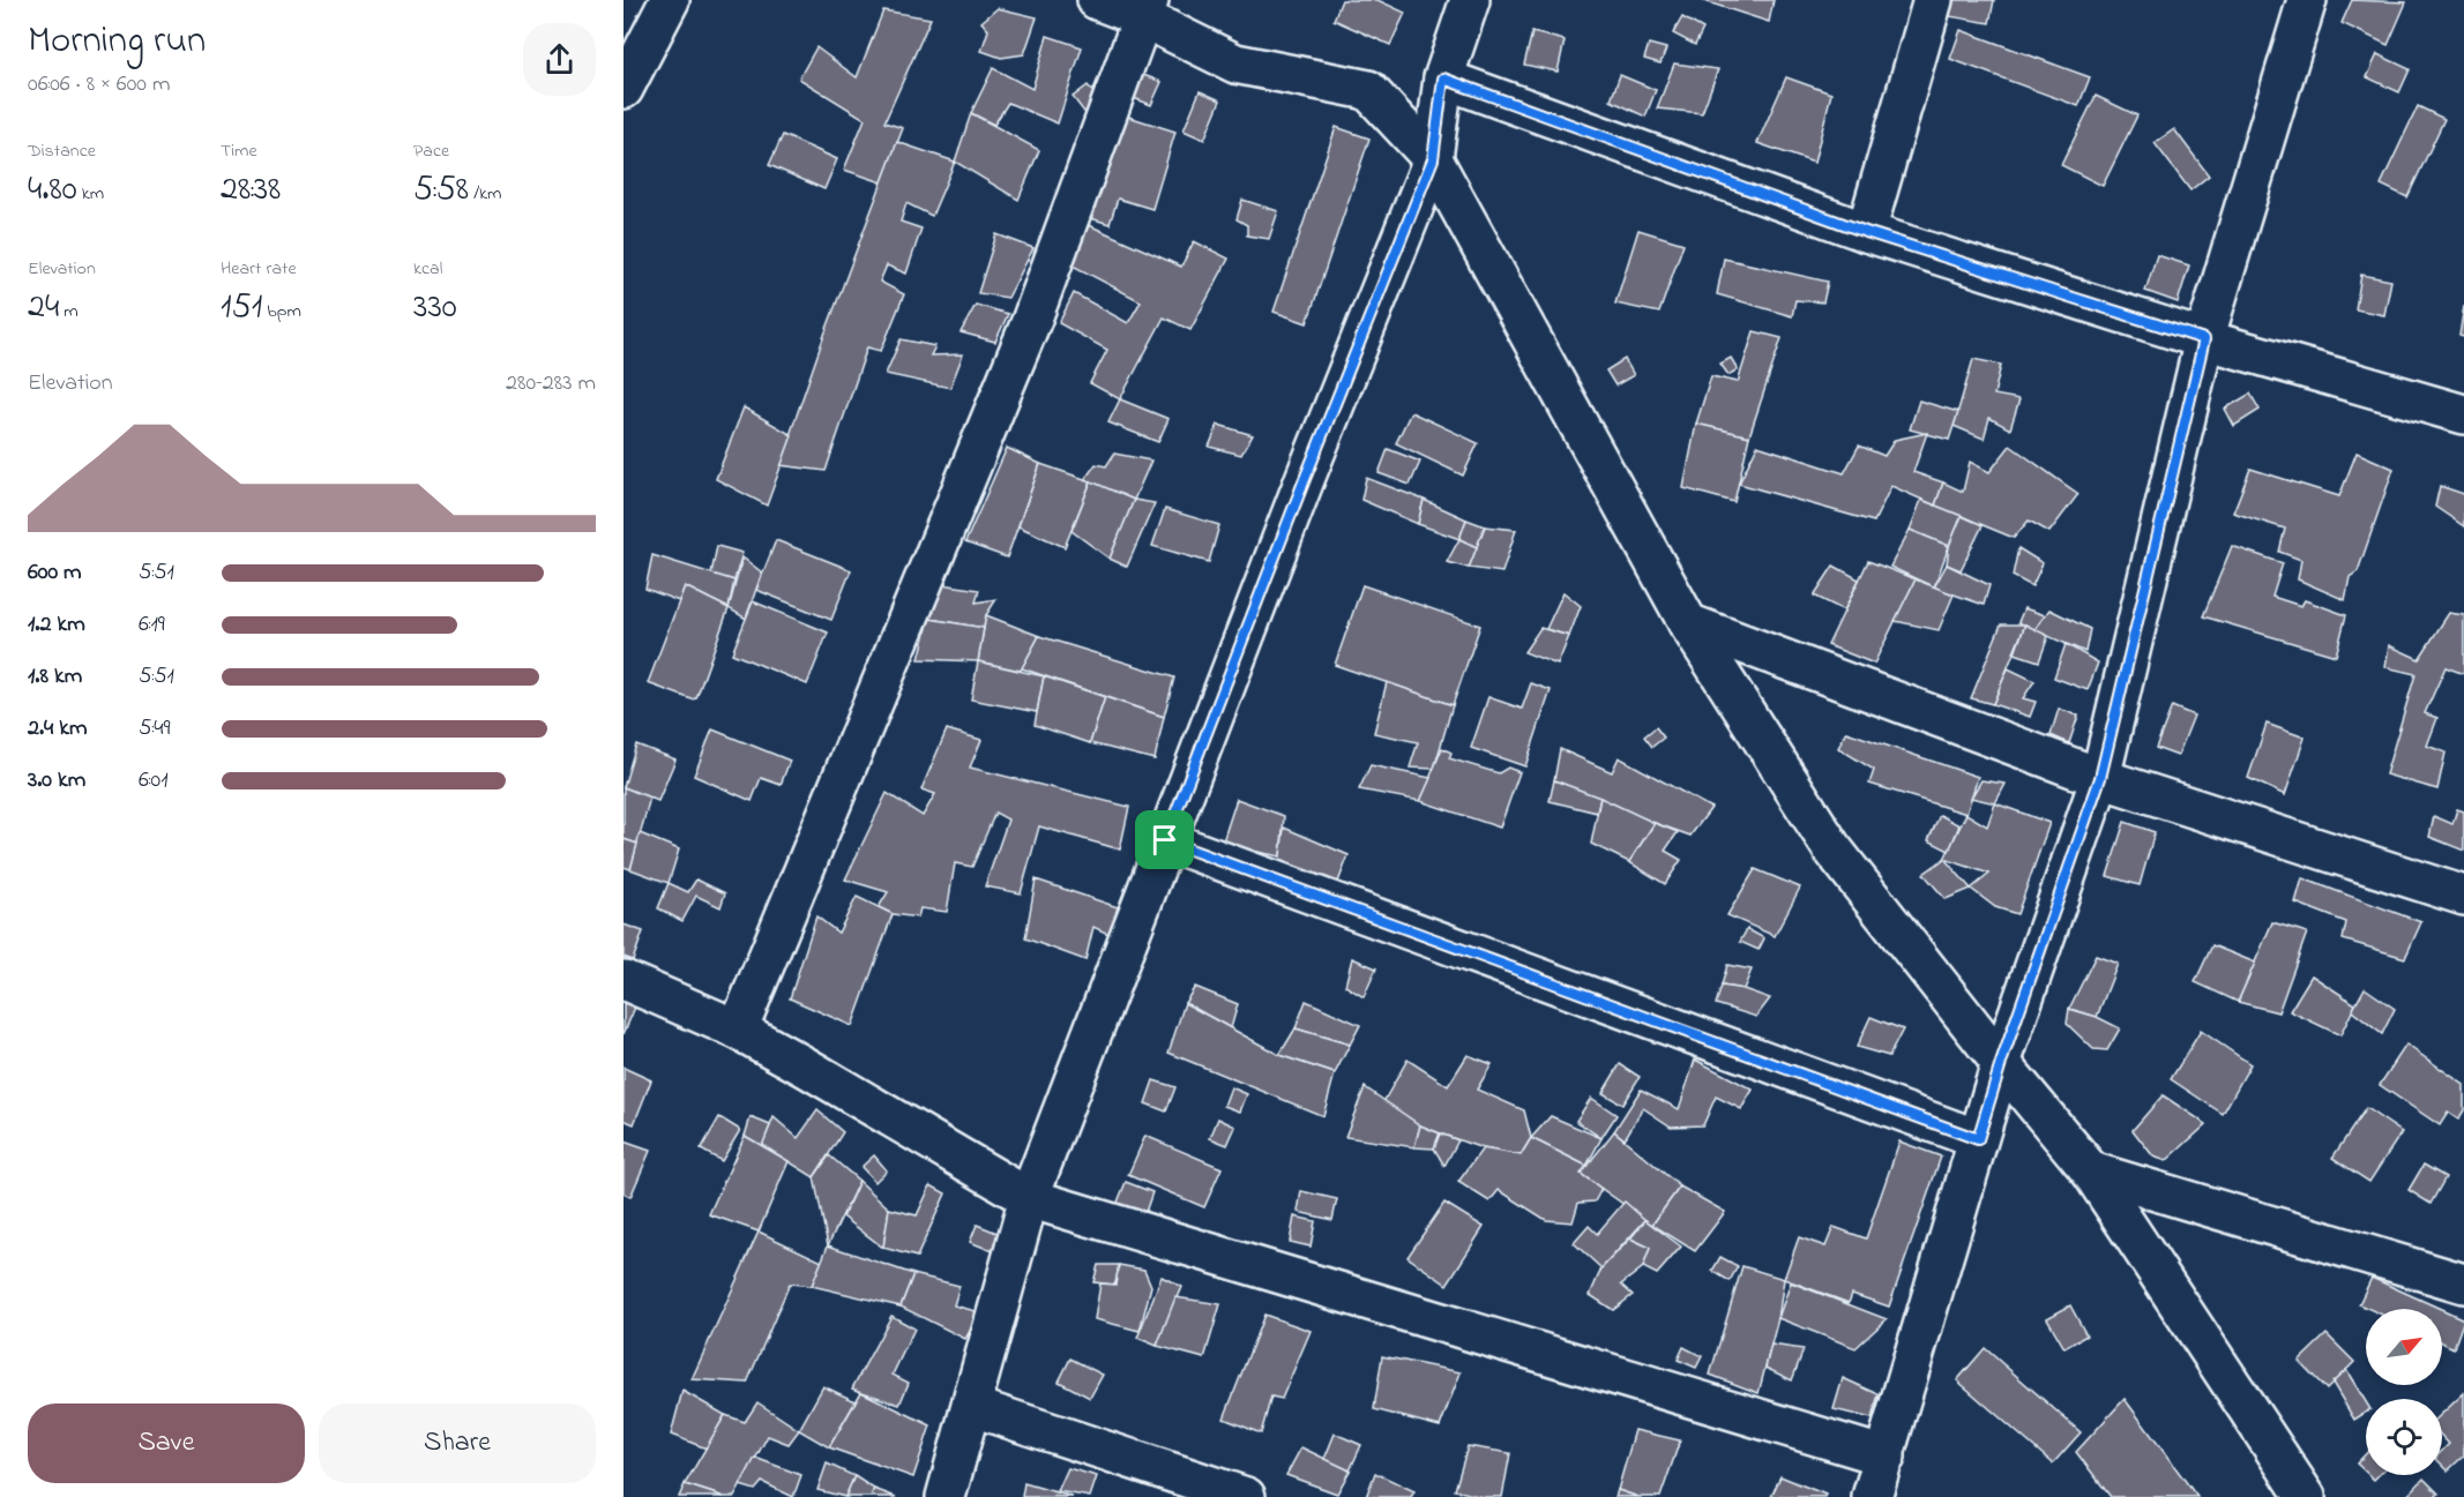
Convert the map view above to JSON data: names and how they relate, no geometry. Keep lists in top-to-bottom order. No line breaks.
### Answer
{"north":"top right","page":{"heading":["Morning run","06:06 · 8 × 600 m"],"stats":[["Distance","4.80 km"],["Time","28:38"],["Pace","5:58 /km"],["Elevation","24 m"],["Heart rate","151 bpm"],["kcal","330"]],"chart":["Elevation","280–283 m"],"list":[{"name":"600 m","note":"5:51"},{"name":"1.2 km","note":"6:19"},{"name":"1.8 km","note":"5:51"},{"name":"2.4 km","note":"5:49"},{"name":"3.0 km","note":"6:01"}],"buttons":["Save","Share"]}}
